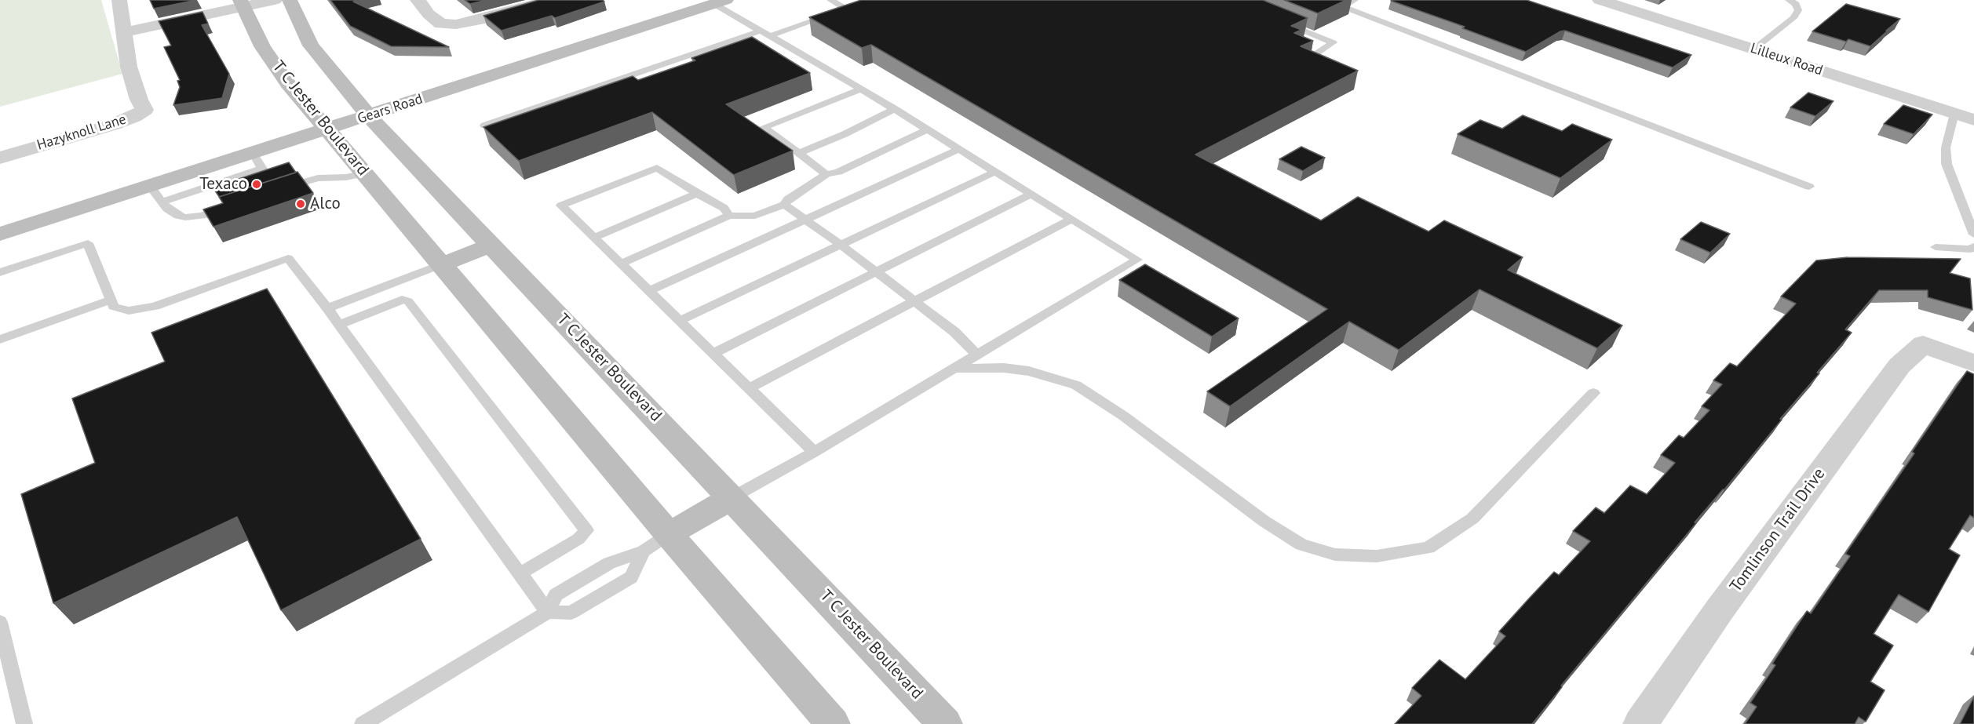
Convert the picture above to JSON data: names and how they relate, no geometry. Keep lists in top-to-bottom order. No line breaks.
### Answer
{"streets":{"main road":["Gears Road","T C Jester Boulevard"],"street":["Lilleux Road","Hazyknoll Lane","Tomlinson Trail Drive"]},"crossings":[["Gears Road","T C Jester Boulevard"]],"places":["Texaco","Alco"]}
